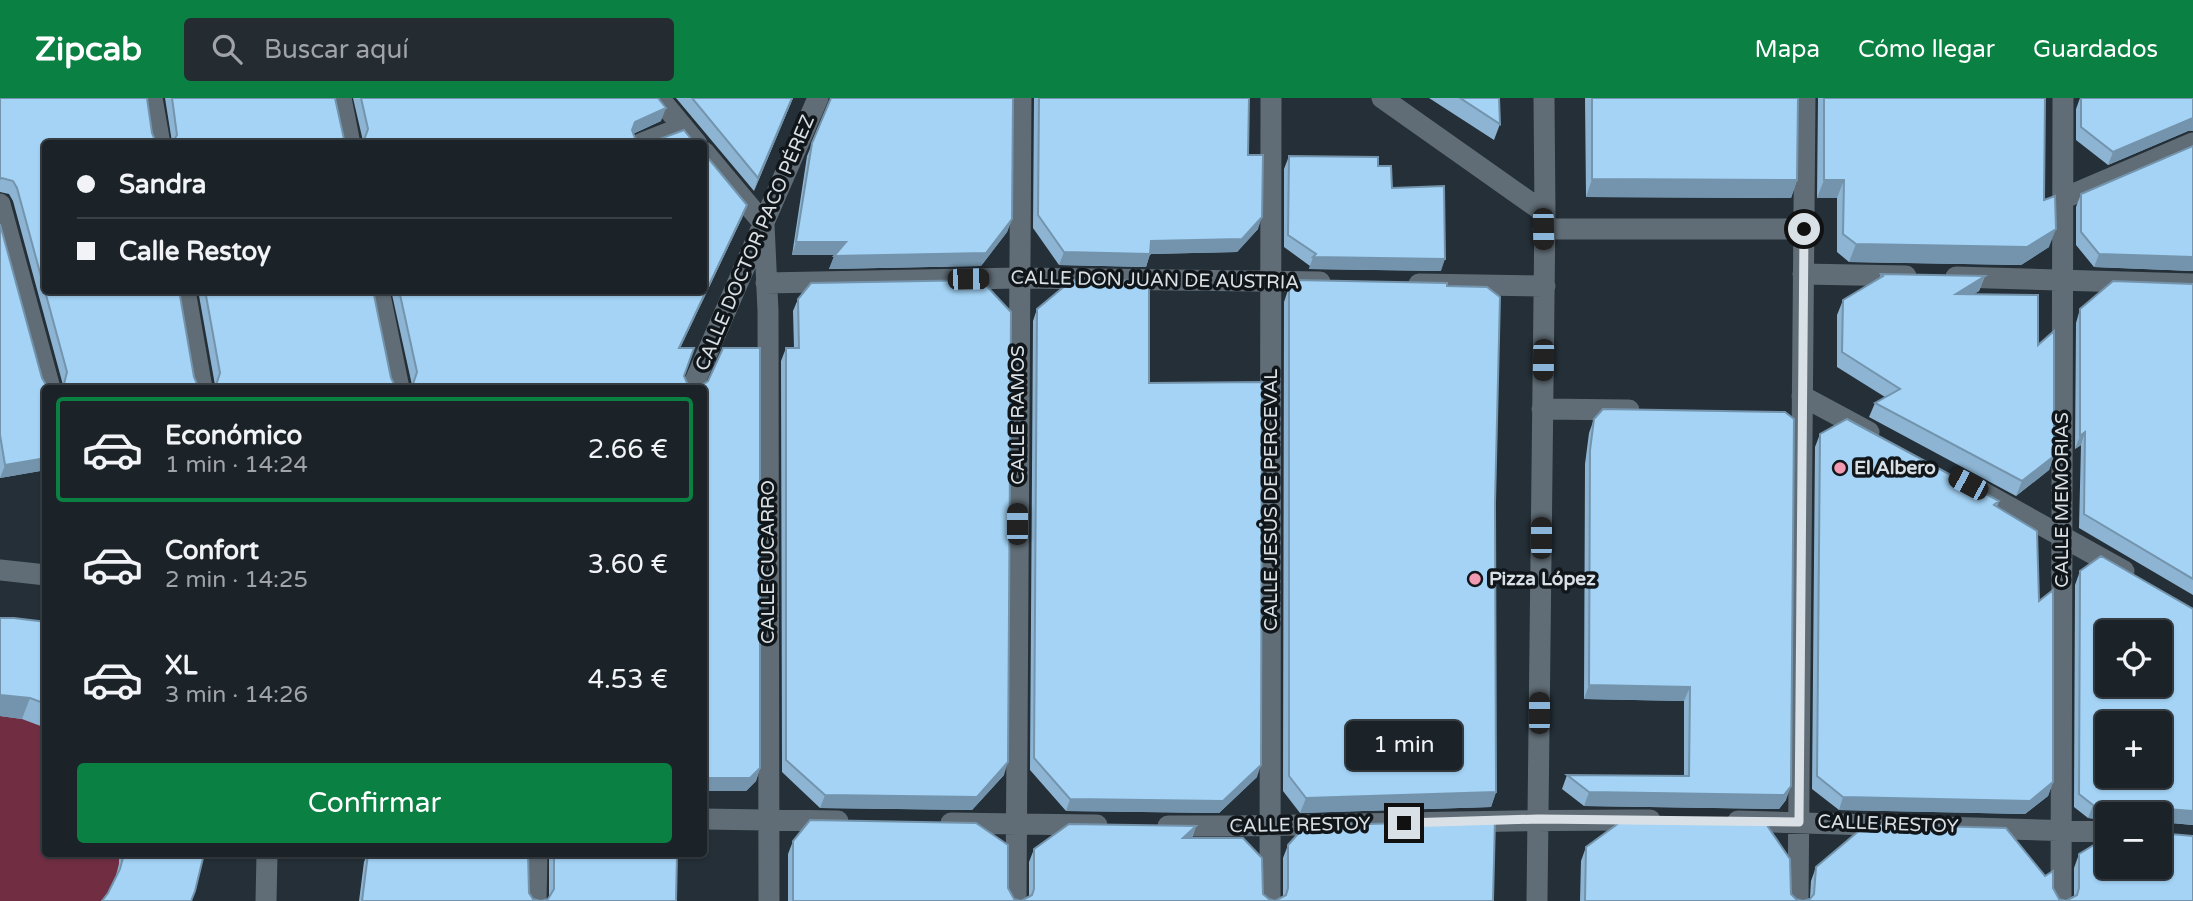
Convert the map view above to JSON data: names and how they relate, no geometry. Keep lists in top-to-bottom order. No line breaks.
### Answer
{"streets":{"street":["CALLE DOCTOR PACO PÉREZ","CALLE DON JUAN DE AUSTRIA","CALLE RAMOS","CALLE JESÚS DE PERCEVAL","CALLE MEMORIAS","CALLE CUCARRO","CALLE RESTOY"]},"crossings":[["CALLE DOCTOR PACO PÉREZ","CALLE CUCARRO"],["CALLE DON JUAN DE AUSTRIA","CALLE RAMOS"],["CALLE DON JUAN DE AUSTRIA","CALLE JESÚS DE PERCEVAL"],["CALLE DON JUAN DE AUSTRIA","CALLE CUCARRO"],["CALLE JESÚS DE PERCEVAL","CALLE RESTOY"],["CALLE MEMORIAS","CALLE RESTOY"]],"places":["El Albero","Pizza López"],"page":{"header":"Zipcab","search":"Buscar aquí","nav":["Mapa","Cómo llegar","Guardados"],"banner":["Sandra","Calle Restoy"],"list":[{"name":"Económico","note":"1 min · 14:24","value":"2.66 €"},{"name":"Confort","note":"2 min · 14:25","value":"3.60 €"},{"name":"XL","note":"3 min · 14:26","value":"4.53 €"}],"map_buttons":["+","−"],"bubble":"1 min","buttons":"Confirmar"}}
